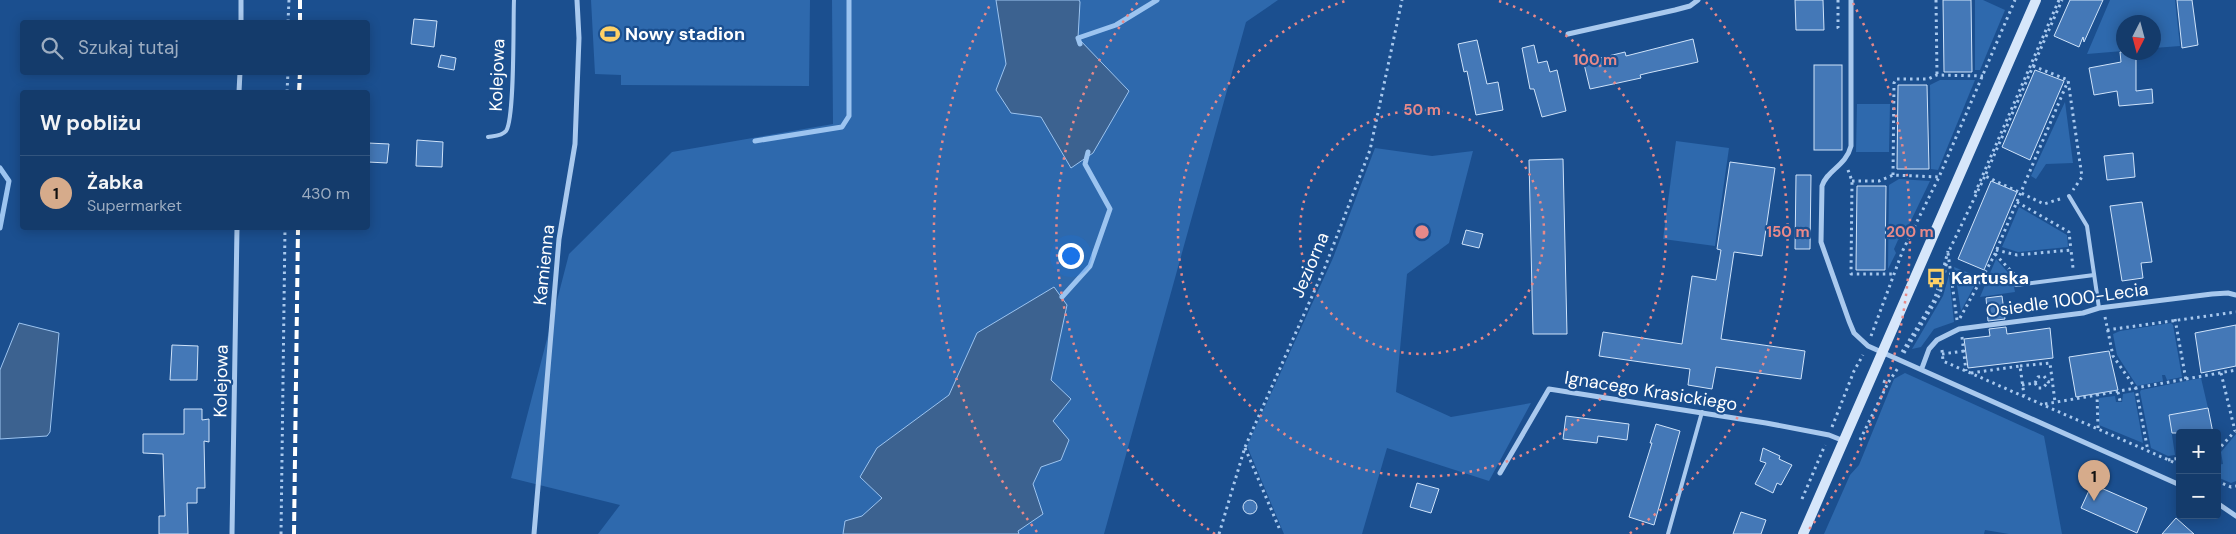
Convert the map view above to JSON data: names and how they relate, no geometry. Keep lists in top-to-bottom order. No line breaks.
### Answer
{"streets":{"street":["Kolejowa","Kamienna","Osiedle 1000-Lecia","Ignacego Krasickiego"],"path":["Jeziorna"]},"places":{"sports":["Nowy stadion"],"bus stop":["Kartuska"]},"north":"bottom","page":{"search":"Szukaj tutaj","heading":"W pobliżu","list":[{"mark":"1","name":"Żabka","note":"Supermarket","value":"430 m"}],"map_buttons":["+","−"],"pins":"1"},"rings":["100 m","50 m","150 m","200 m"]}
